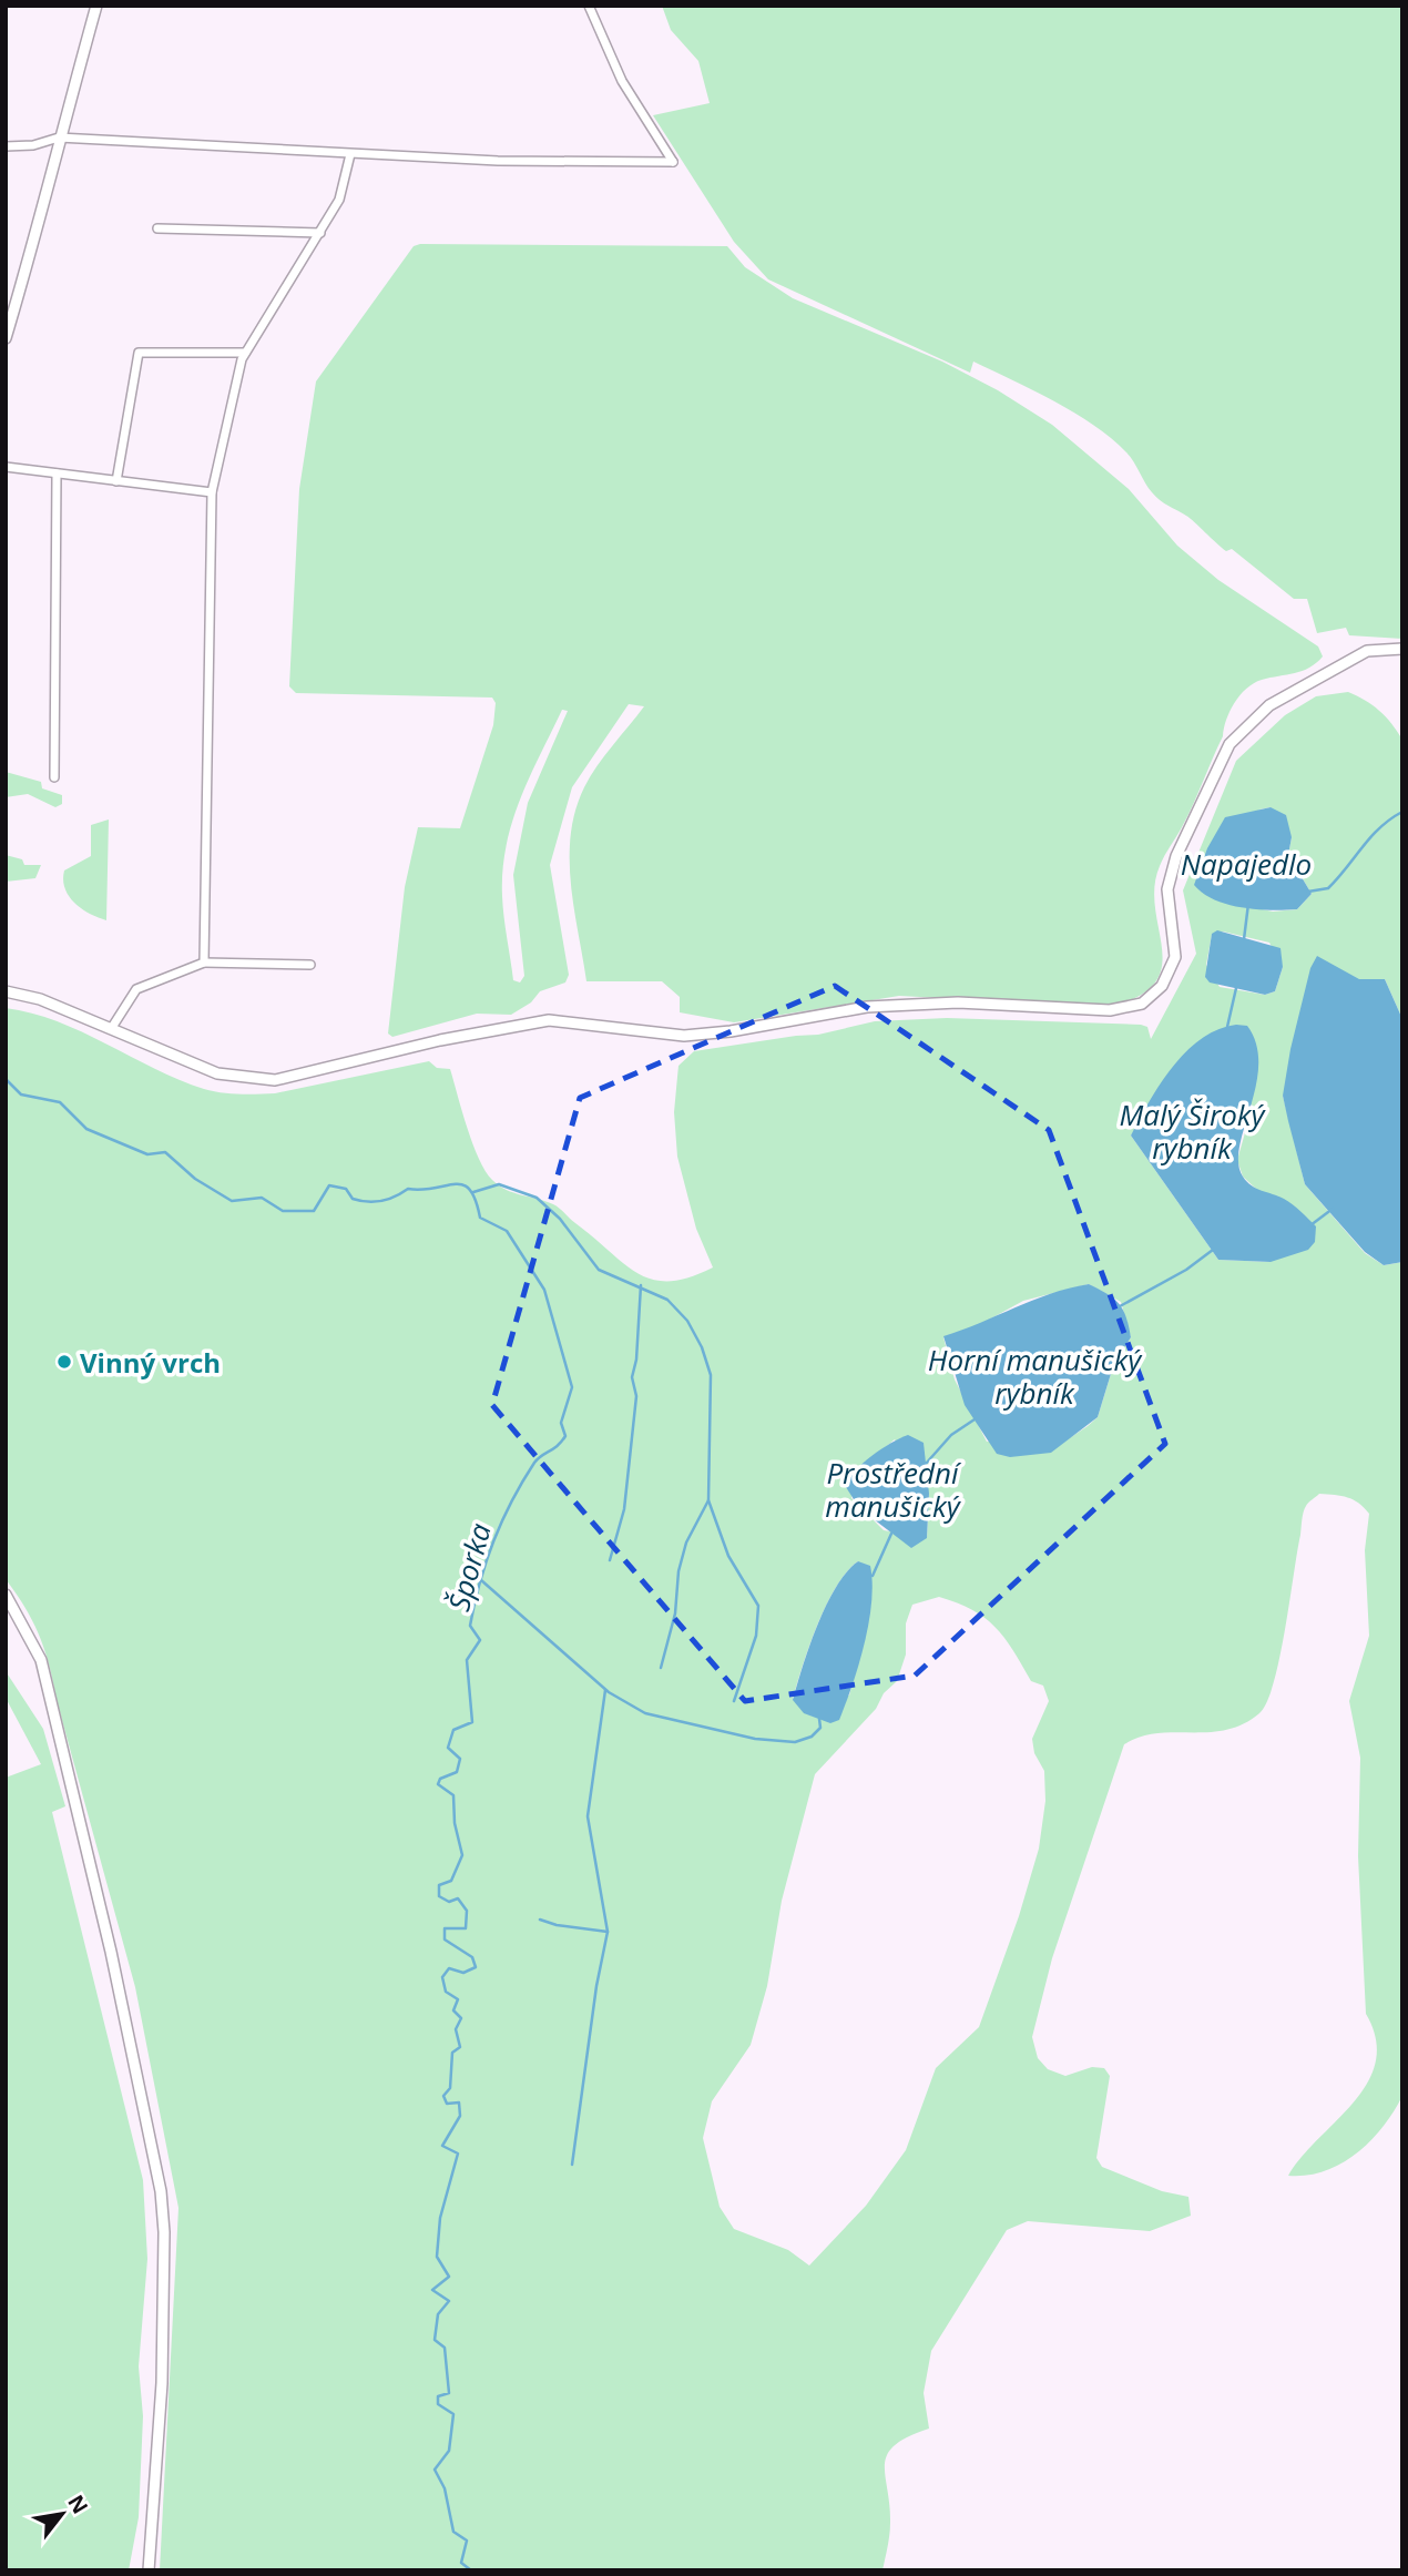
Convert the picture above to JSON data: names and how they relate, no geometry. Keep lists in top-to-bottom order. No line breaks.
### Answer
{"water":["Napajedlo","Malý Široký rybník","Horní manušický rybník","Prostřední manušický","Šporka"],"places":["Vinný vrch"],"north":"top right"}
